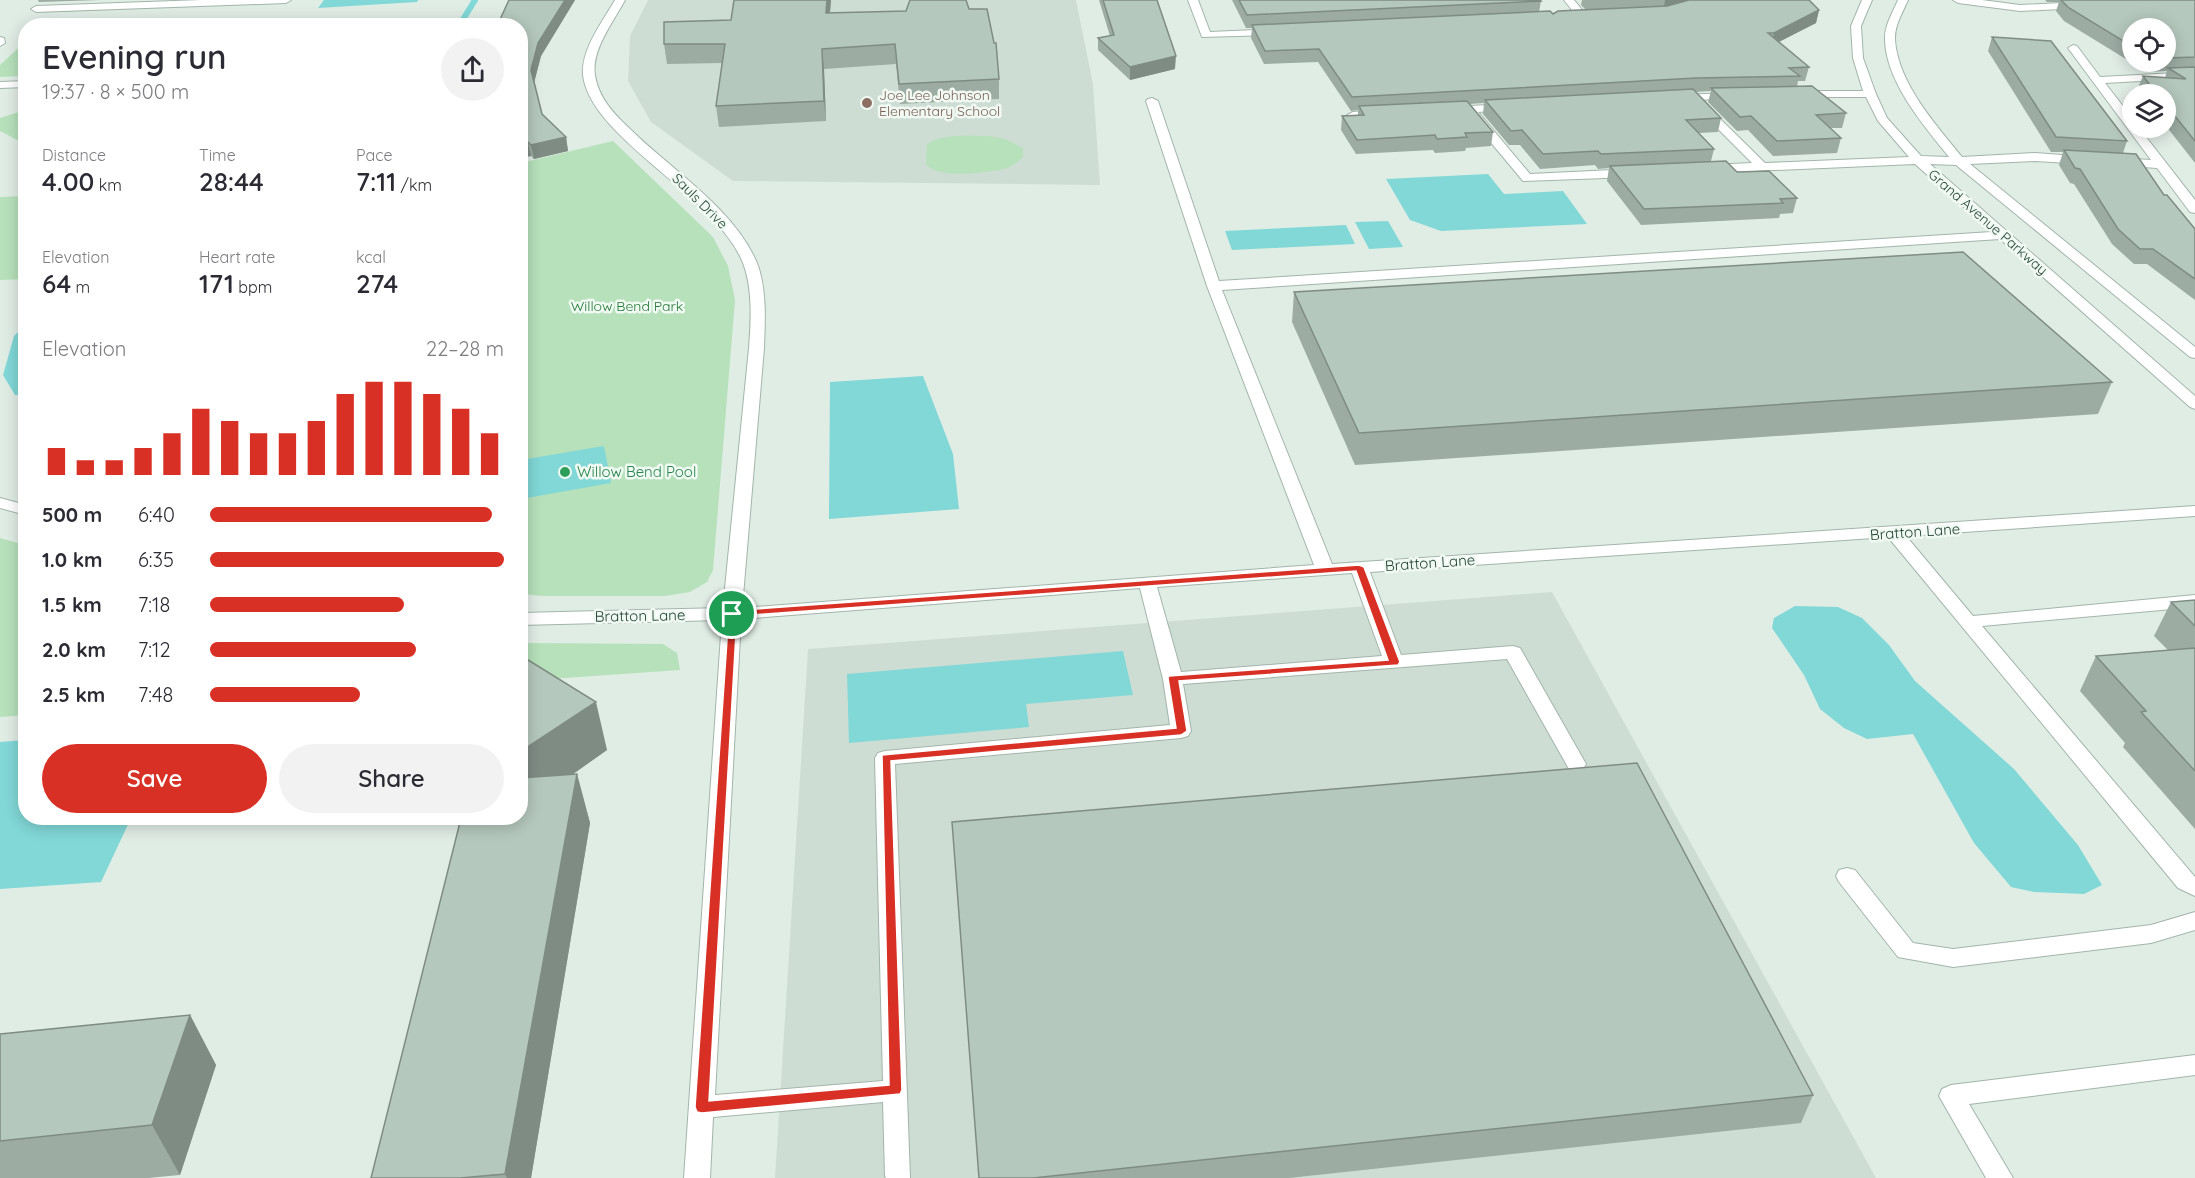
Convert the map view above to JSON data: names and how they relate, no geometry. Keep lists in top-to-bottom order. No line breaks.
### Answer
{"streets":{"street":["Sauls Drive","Grand Avenue Parkway","Bratton Lane"]},"crossings":[["Sauls Drive","Bratton Lane"]],"parks":["Willow Bend Park"],"places":["Joe Lee Johnson Elementary School","Willow Bend Pool"],"page":{"heading":["Evening run","19:37 · 8 × 500 m"],"stats":[["Distance","4.00 km"],["Time","28:44"],["Pace","7:11 /km"],["Elevation","64 m"],["Heart rate","171 bpm"],["kcal","274"]],"chart":["Elevation","22–28 m"],"list":[{"name":"500 m","note":"6:40"},{"name":"1.0 km","note":"6:35"},{"name":"1.5 km","note":"7:18"},{"name":"2.0 km","note":"7:12"},{"name":"2.5 km","note":"7:48"}],"buttons":["Save","Share"]}}
